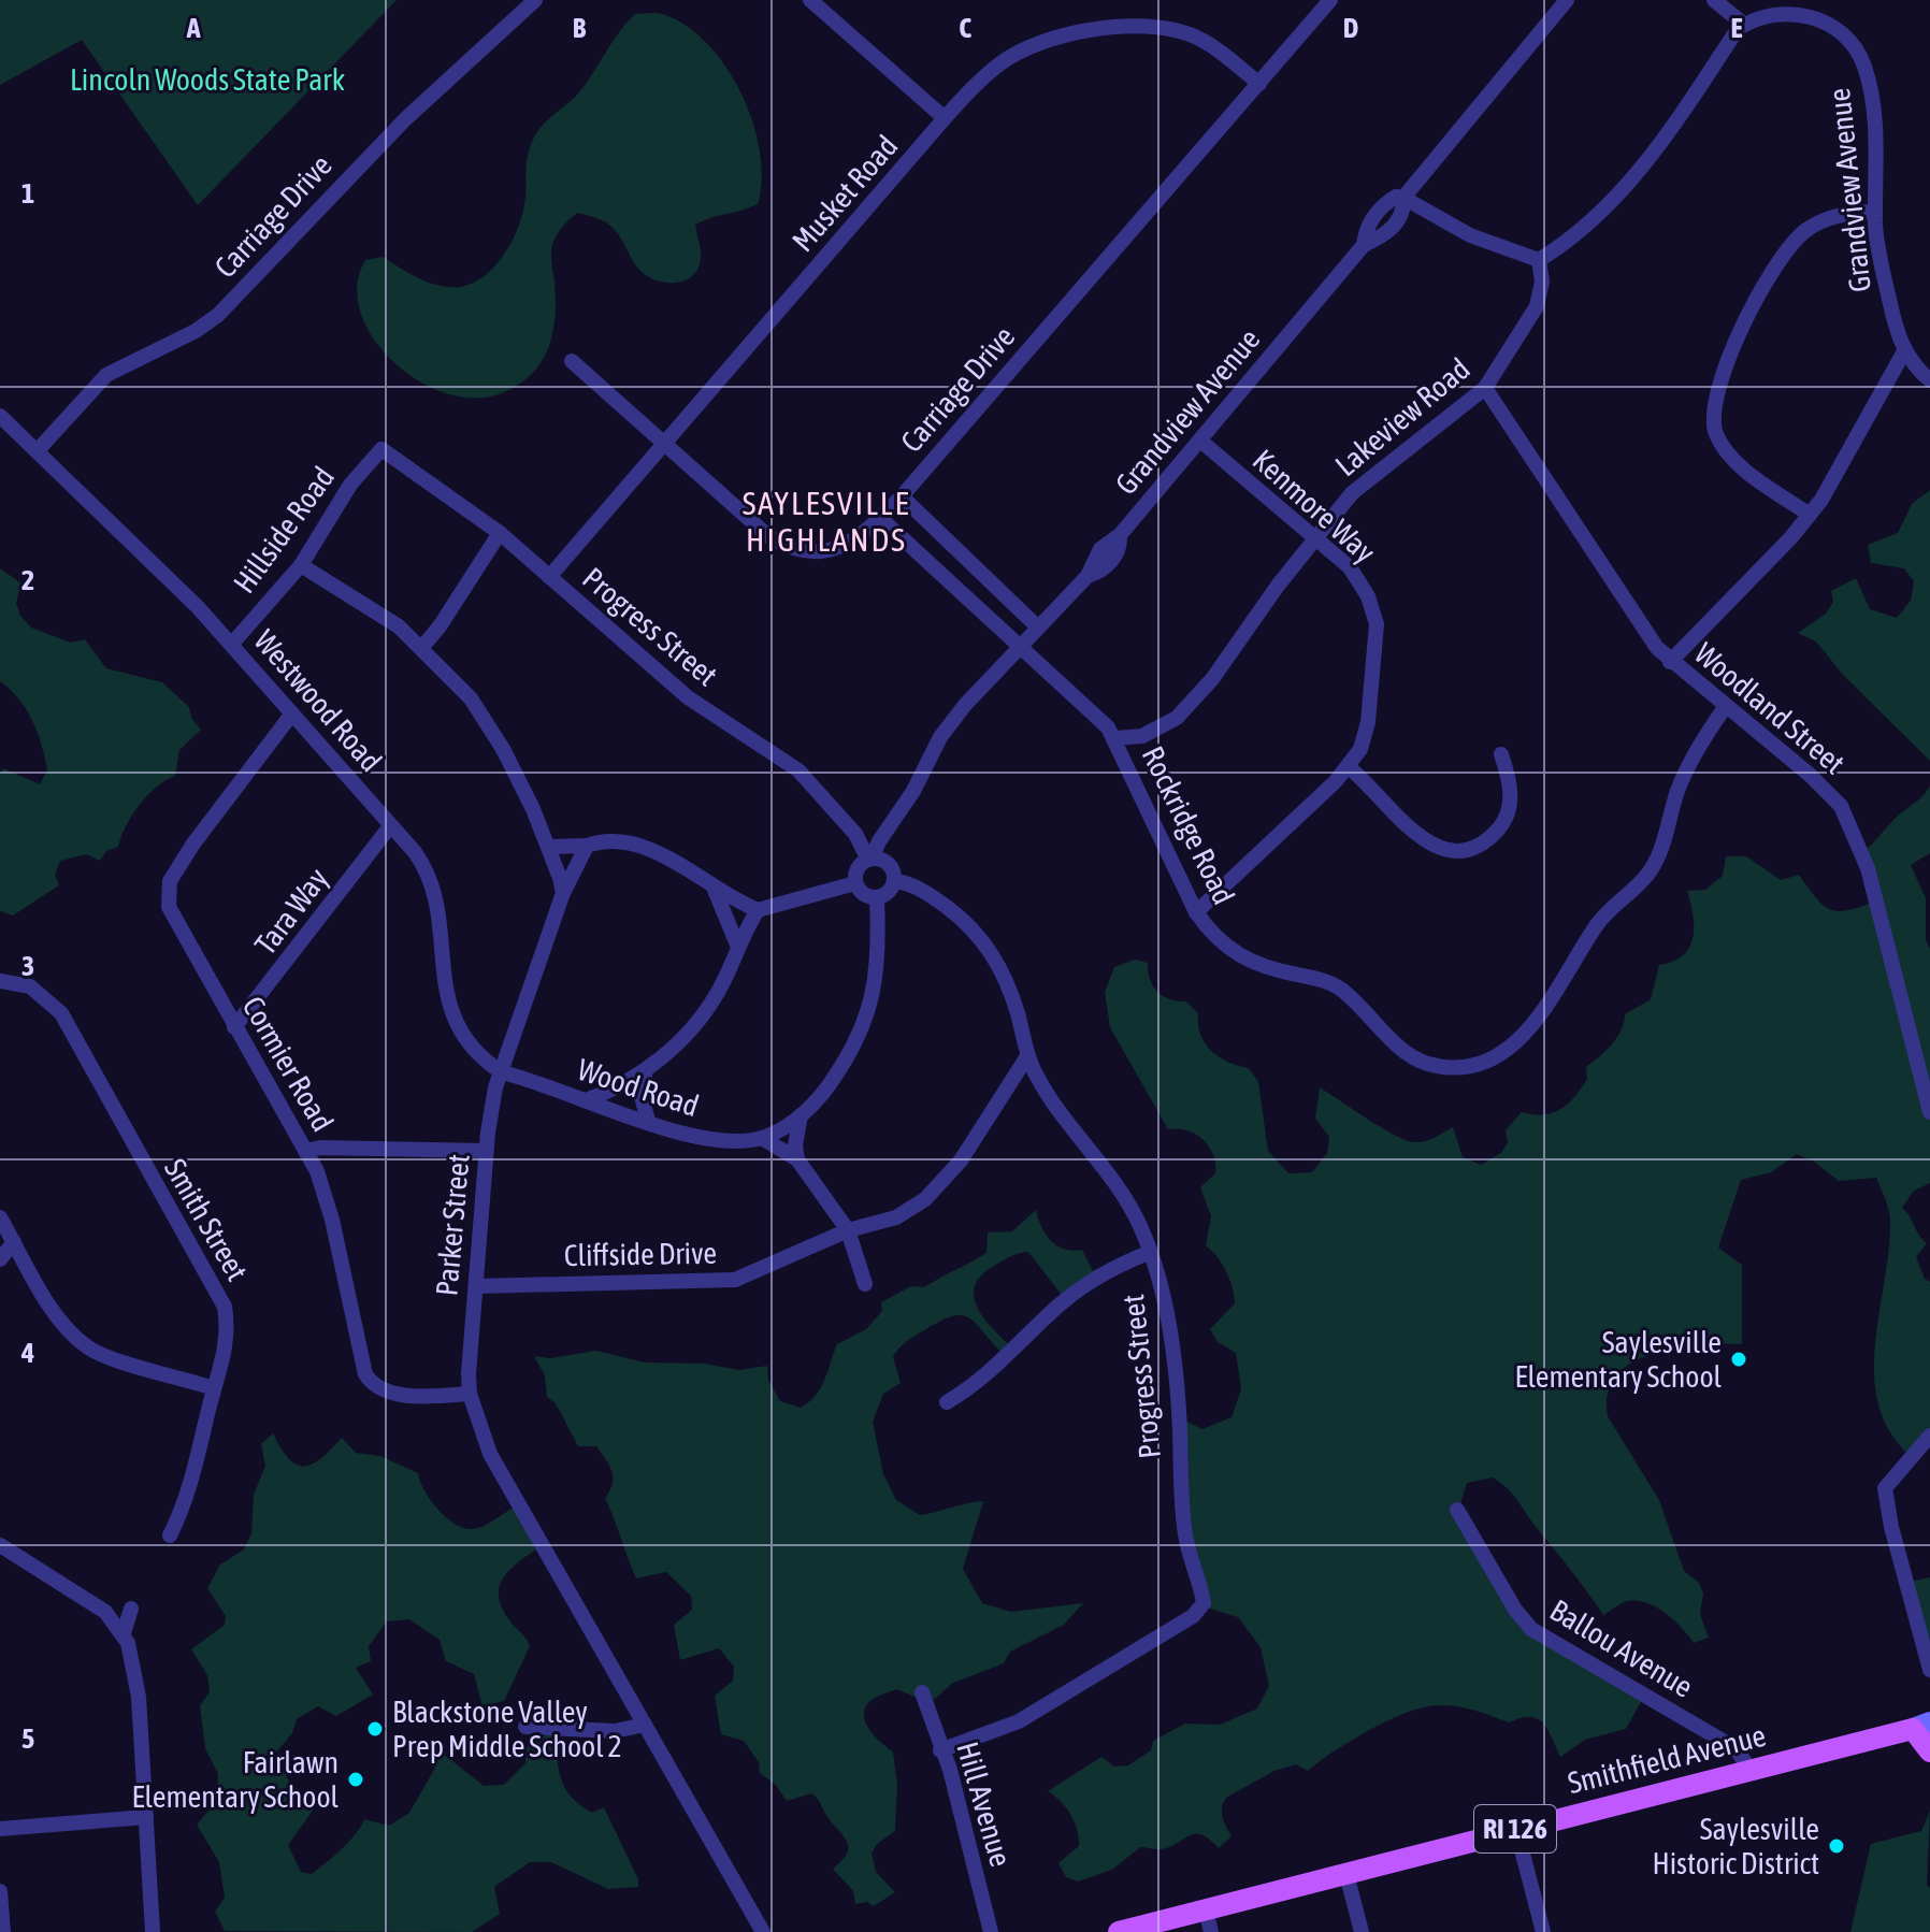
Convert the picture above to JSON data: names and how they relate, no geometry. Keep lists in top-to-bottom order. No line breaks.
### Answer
{"streets":{"main road":["Smithfield Avenue","RI 126"],"street":["Grandview Avenue","Musket Road","Carriage Drive","Lakeview Road","Kenmore Way","Hillside Road","Progress Street","Westwood Road","Woodland Street","Rockridge Road","Tara Way","Cormier Road","Wood Road","Smith Street","Parker Street","Cliffside Drive","Ballou Avenue","Hill Avenue"]},"crossings":[["Grandview Avenue","Kenmore Way"],["Grandview Avenue","Progress Street"],["Grandview Avenue","Rockridge Road"],["Musket Road","Carriage Drive"],["Musket Road","Progress Street"],["Carriage Drive","Westwood Road"],["Carriage Drive","Rockridge Road"],["Lakeview Road","Kenmore Way"],["Lakeview Road","Woodland Street"],["Lakeview Road","Rockridge Road"],["Kenmore Way","Rockridge Road"],["Hillside Road","Progress Street"],["Hillside Road","Westwood Road"],["Progress Street","Cliffside Drive"],["Progress Street","Hill Avenue"],["Westwood Road","Tara Way"],["Westwood Road","Cormier Road"],["Westwood Road","Wood Road"],["Westwood Road","Parker Street"],["Woodland Street","Rockridge Road"],["Tara Way","Cormier Road"],["Cormier Road","Parker Street"],["Wood Road","Parker Street"],["Parker Street","Cliffside Drive"],["Ballou Avenue","Smithfield Avenue"]],"districts":["SAYLESVILLE HIGHLANDS"],"parks":["Lincoln Woods State Park"],"places":["Saylesville Elementary School","Blackstone Valley Prep Middle School 2","Fairlawn Elementary School","Saylesville Historic District"],"grid":{"columns":["A","B","C","D","E"],"rows":["1","2","3","4","5"]}}
